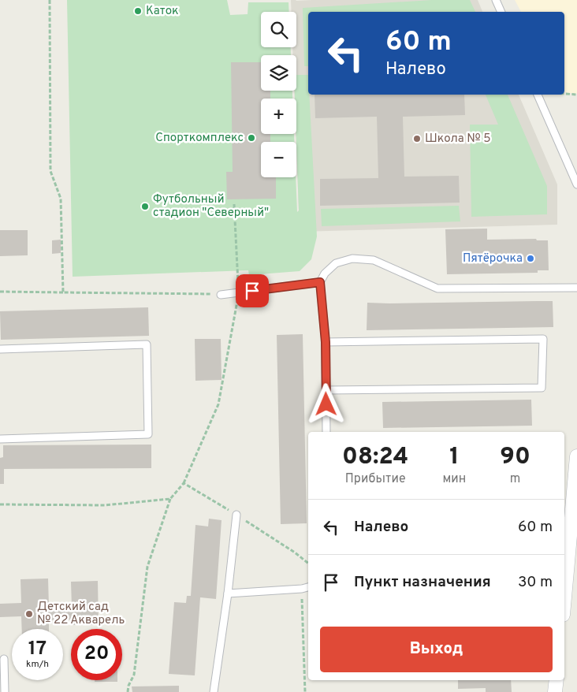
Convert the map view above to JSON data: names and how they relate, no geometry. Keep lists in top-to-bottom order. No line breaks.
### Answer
{"places":["Каток","Спорткомплекс","Школа № 5","Футбольный стадион \"Северный\"","Пятёрочка","Детский сад № 22 Акварель"],"page":{"map_buttons":["+","−"],"turn":["60 m","Налево"],"eta":["08:24","Прибытие","1","мин","90","m"],"list":[{"name":"Налево","value":"60 m"},{"name":"Пункт назначения","value":"30 m"}],"buttons":"Выход","speed":"17 km/h","limit":"20"}}
